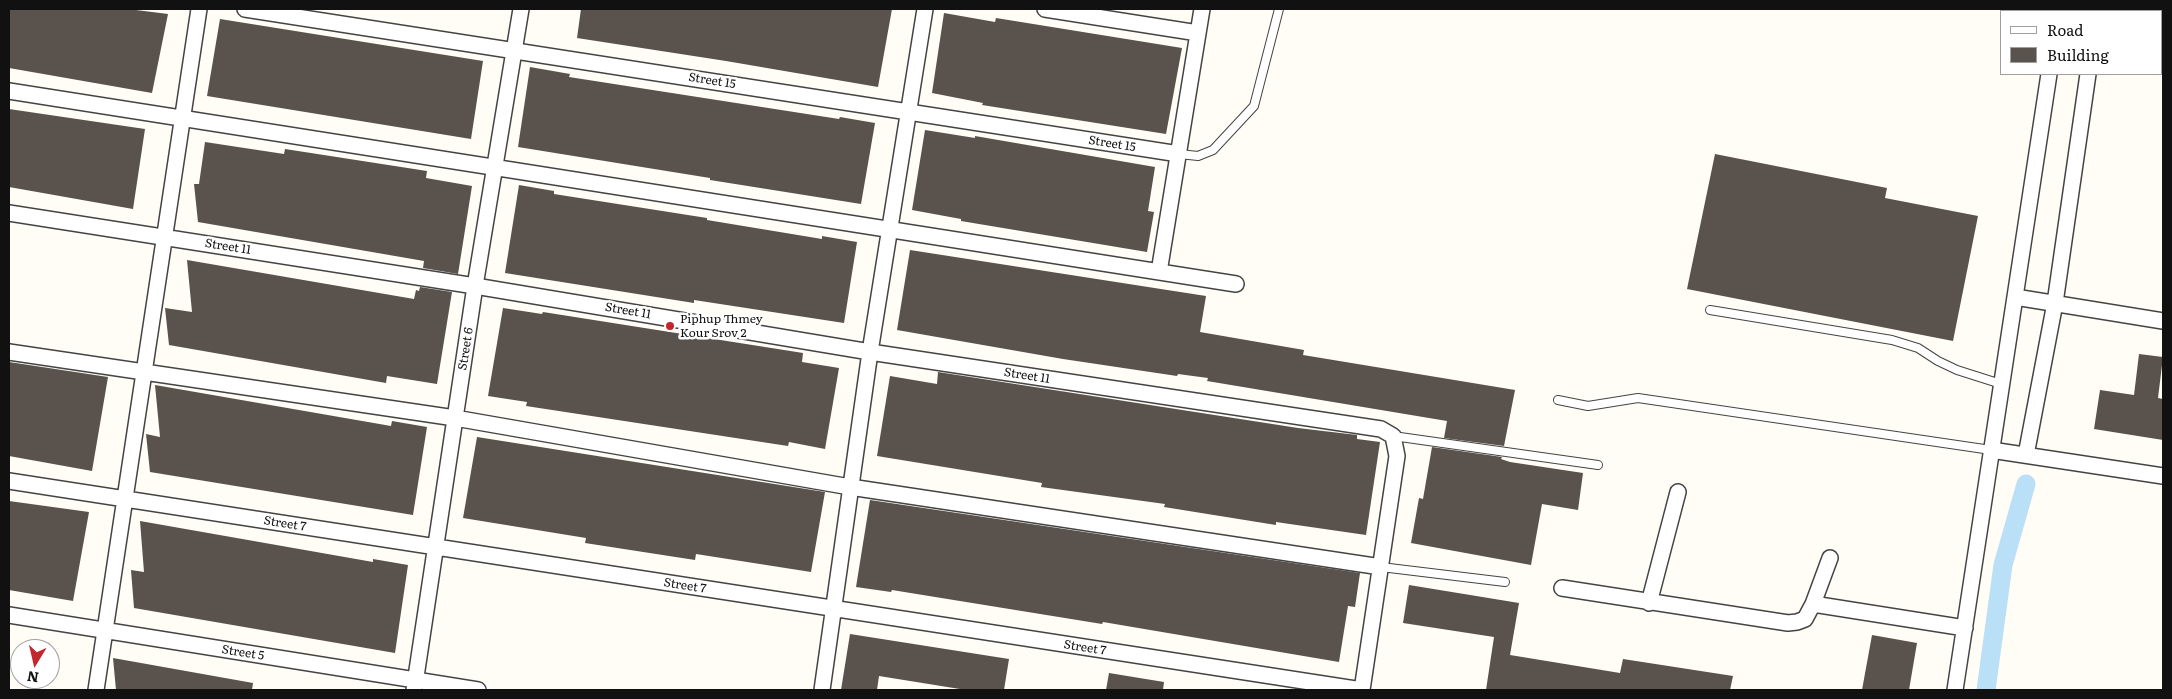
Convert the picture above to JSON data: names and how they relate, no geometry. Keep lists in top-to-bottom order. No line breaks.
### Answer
{"streets":{"street":["Street 15","Street 11","Street 6","Street 7","Street 5"]},"crossings":[["Street 15","Street 6"],["Street 11","Street 6"],["Street 6","Street 7"],["Street 6","Street 5"]],"places":["Piphup Thmey Kour Srov 2"],"legend":["Road","Building"],"north":"bottom"}
